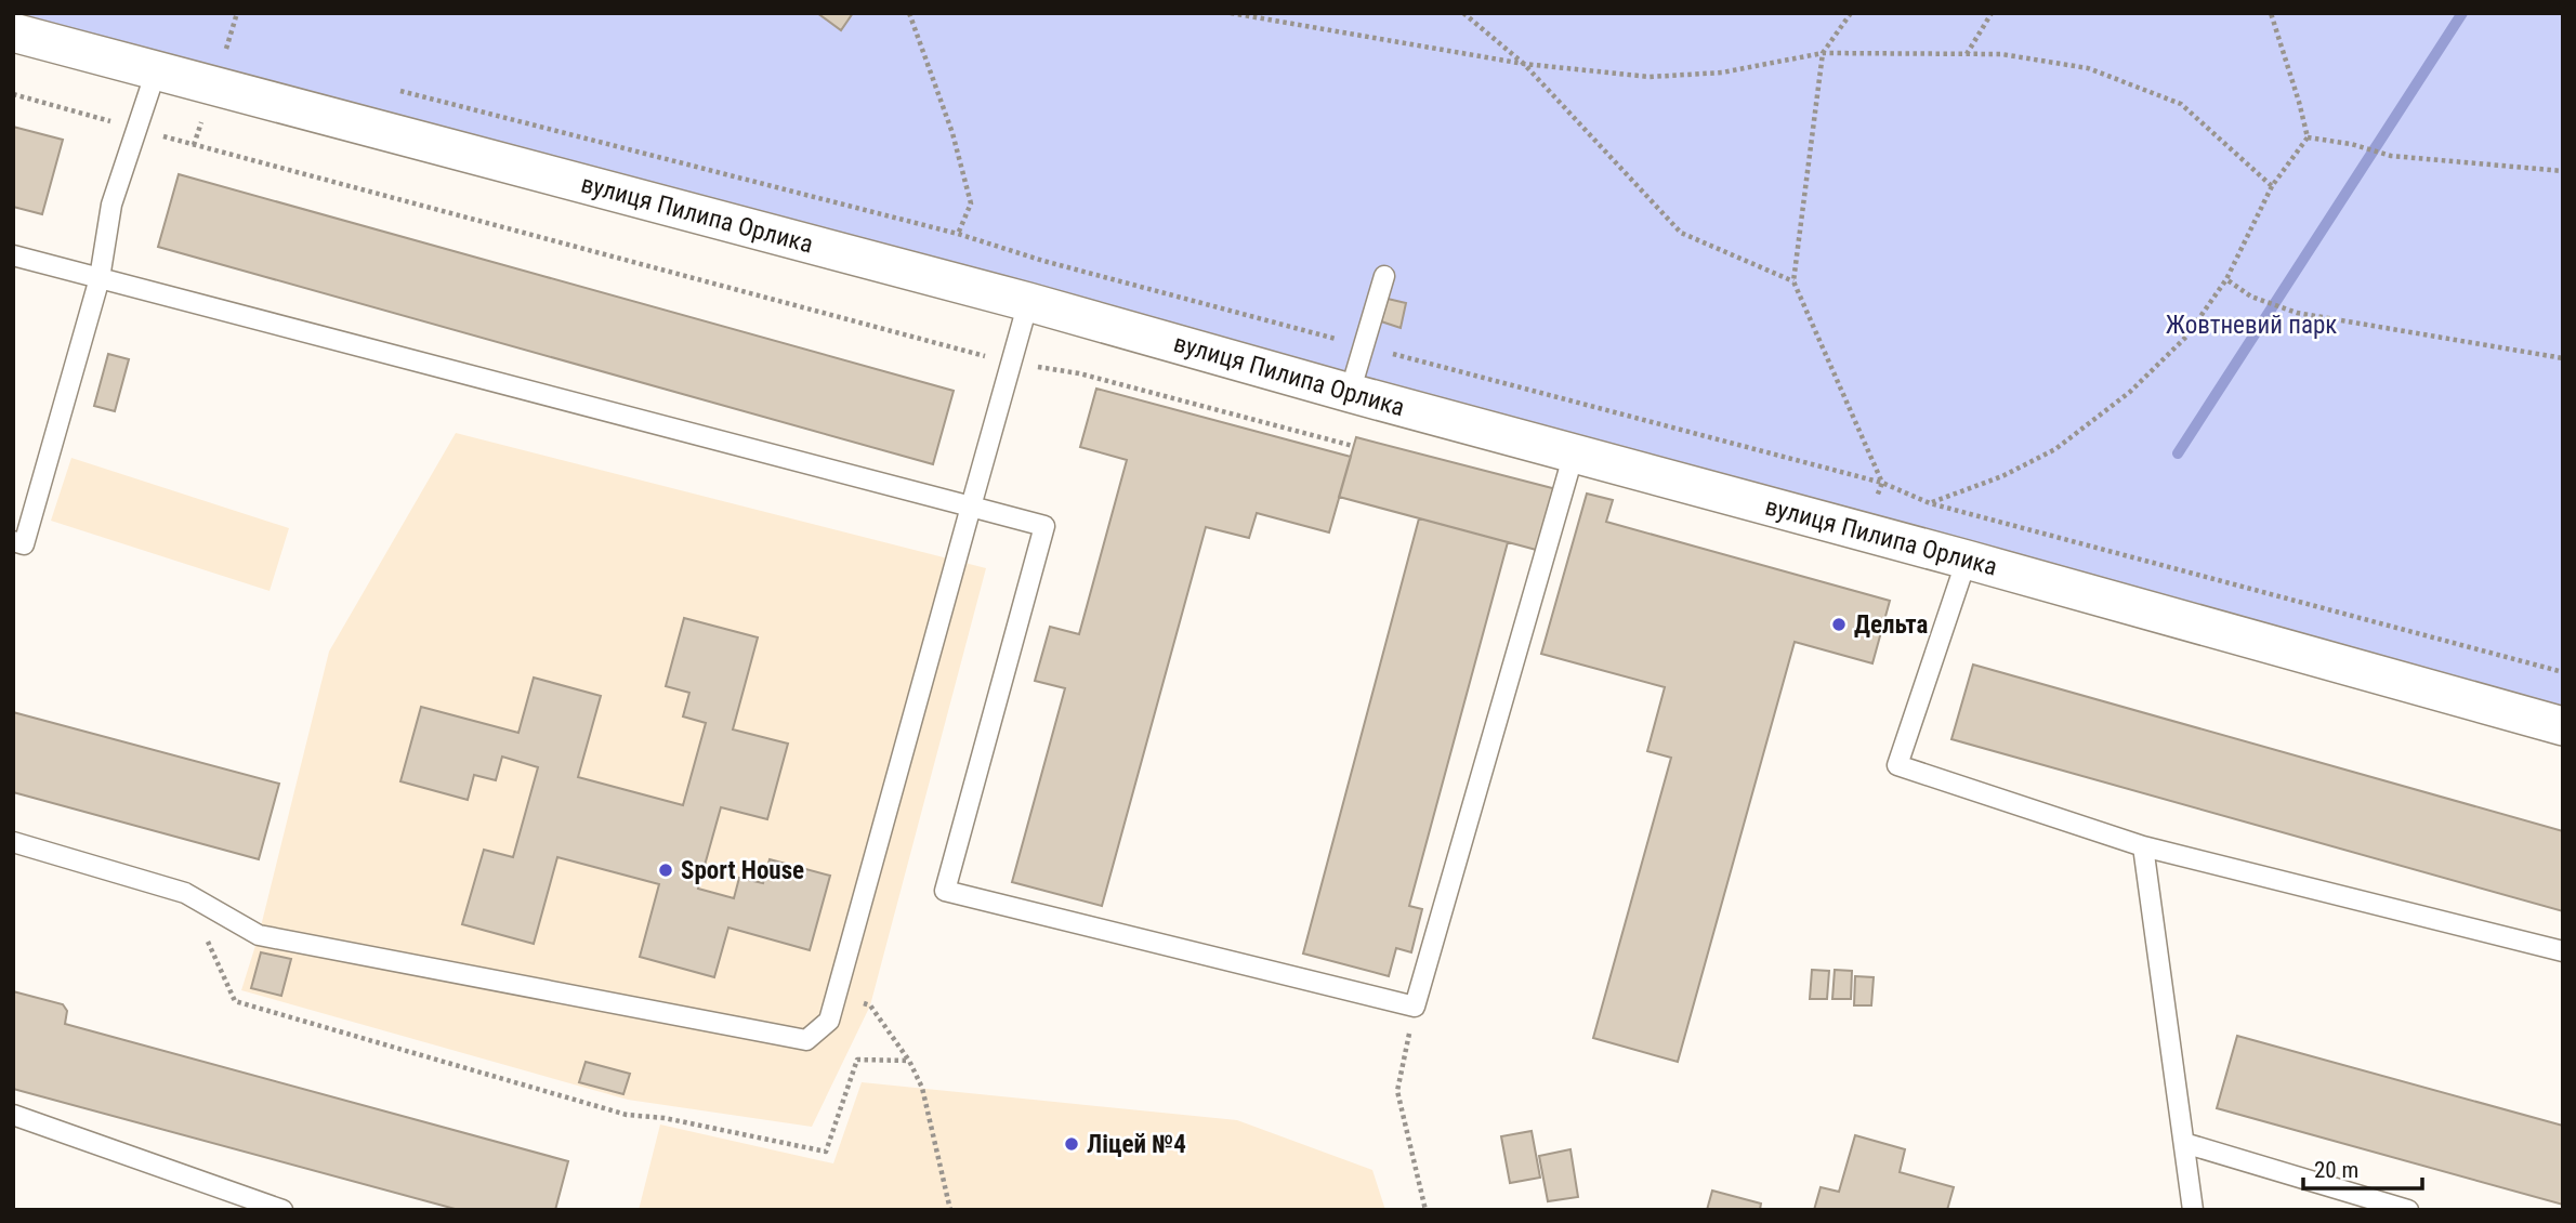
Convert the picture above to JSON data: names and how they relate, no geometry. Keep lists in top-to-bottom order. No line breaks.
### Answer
{"streets":{"street":["вулиця Пилипа Орлика"]},"parks":["Жовтневий парк"],"places":["Дельта","Sport House","Ліцей №4"],"scale_bar":"20 m"}
